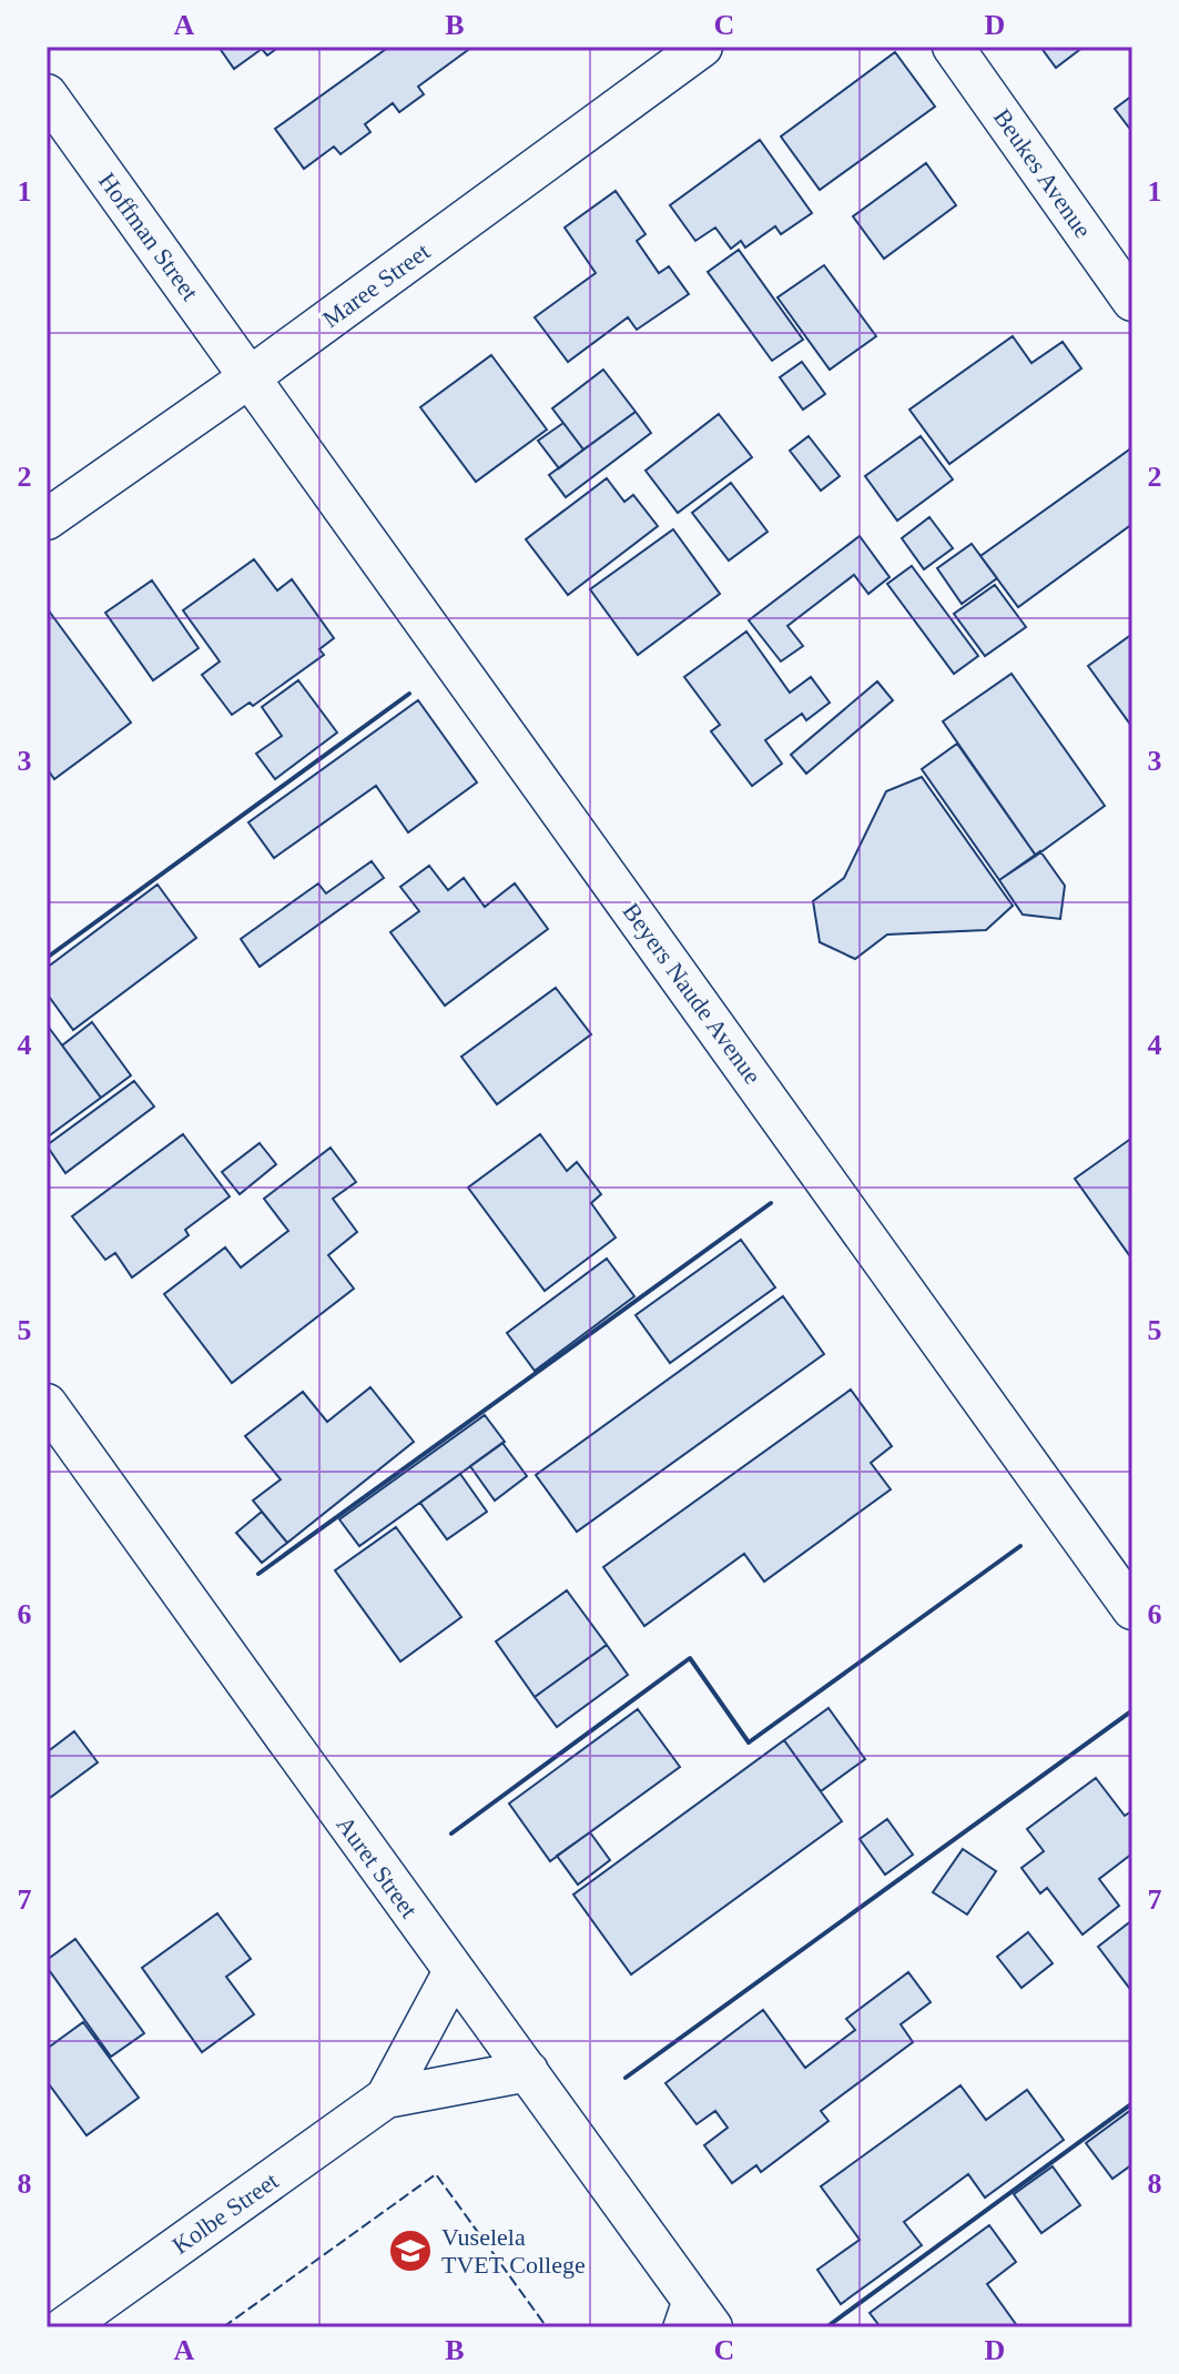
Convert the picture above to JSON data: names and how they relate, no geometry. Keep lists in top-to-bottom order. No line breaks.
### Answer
{"streets":{"street":["Beukes Avenue","Hoffman Street","Maree Street","Beyers Naude Avenue","Auret Street","Kolbe Street"]},"crossings":[["Hoffman Street","Maree Street"],["Hoffman Street","Beyers Naude Avenue"],["Maree Street","Beyers Naude Avenue"],["Auret Street","Kolbe Street"]],"places":{"school or university":["Vuselela TVET College"]},"grid":{"columns":["A","B","C","D"],"rows":["1","2","3","4","5","6","7","8"]}}
